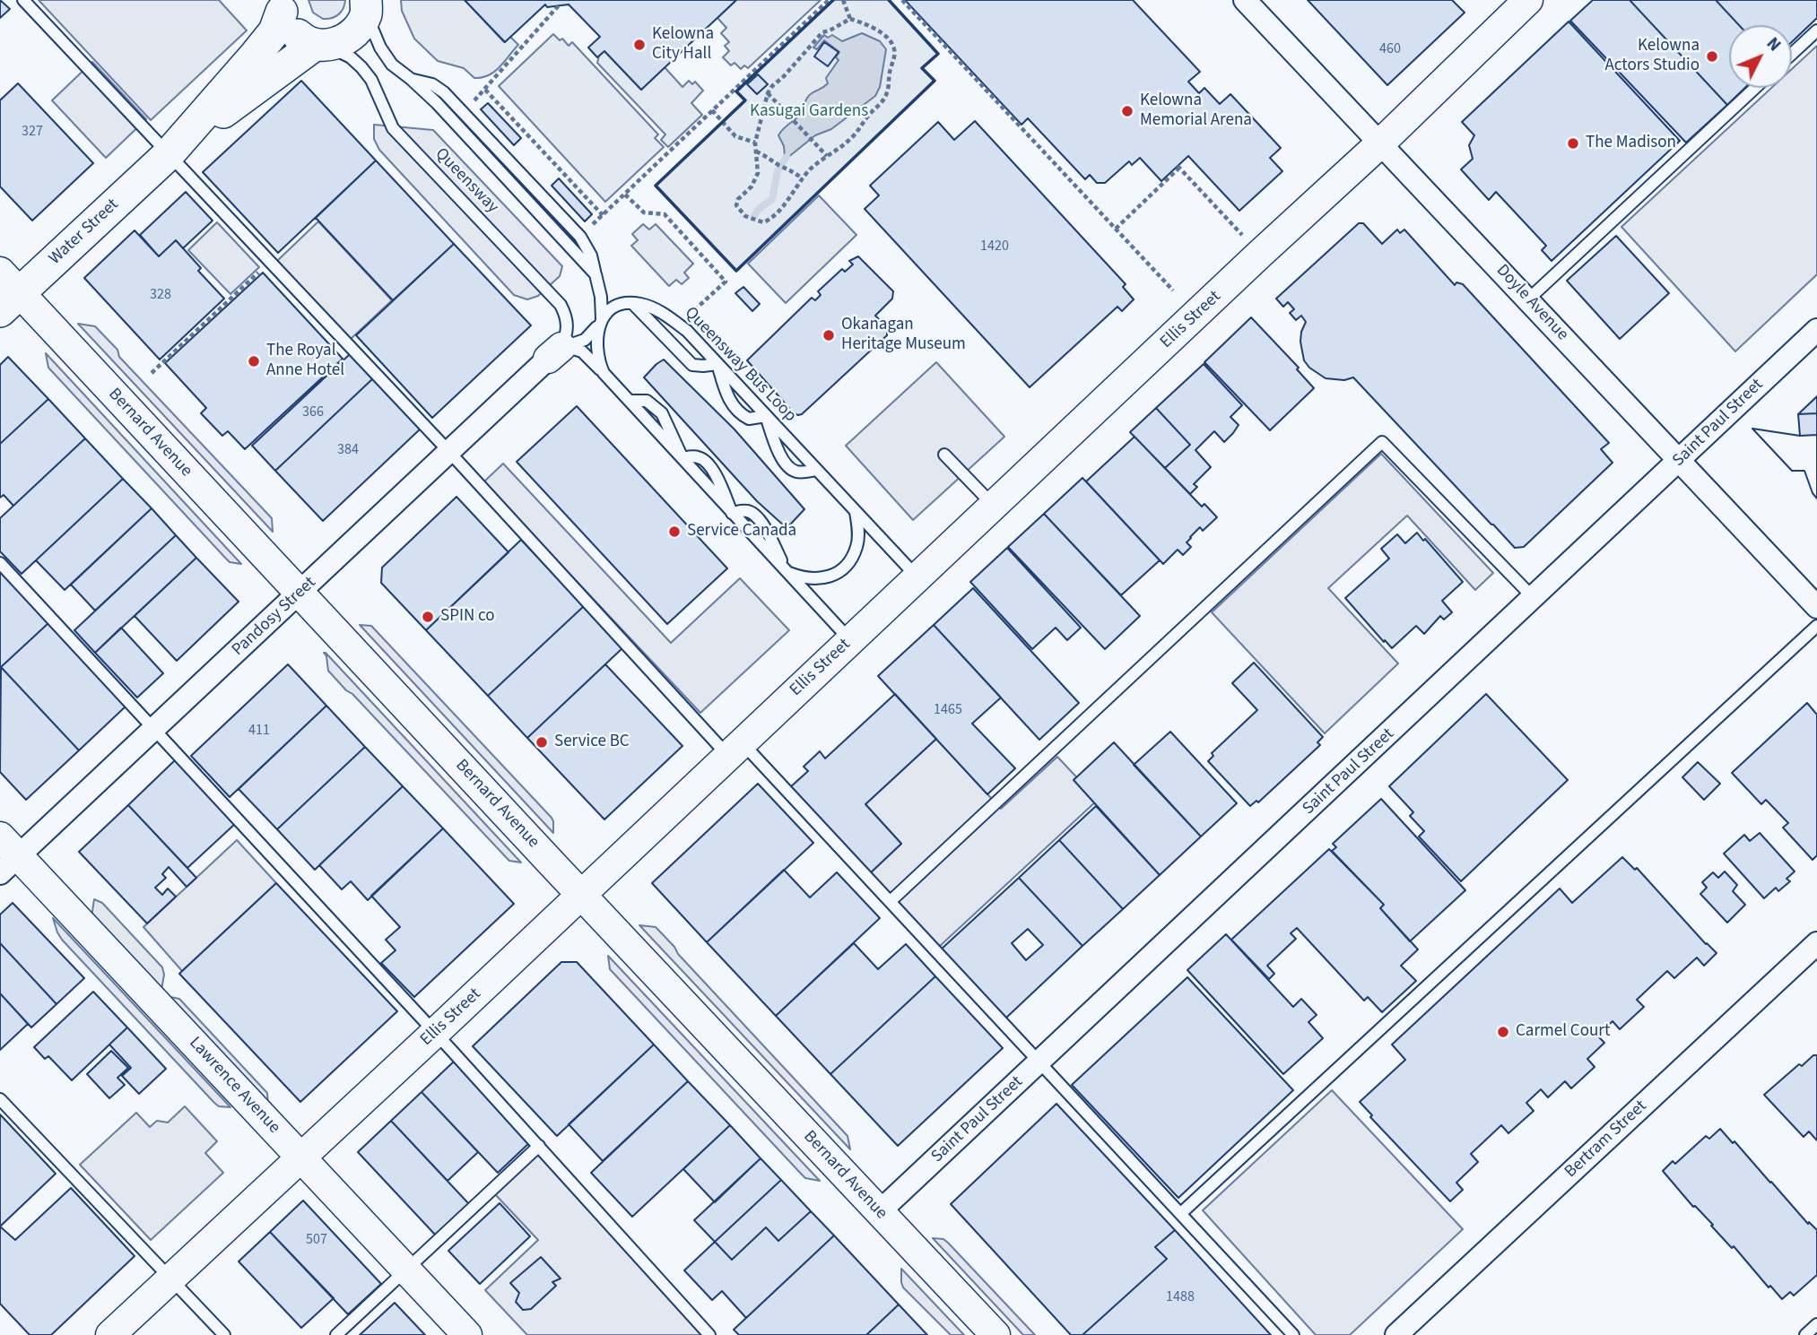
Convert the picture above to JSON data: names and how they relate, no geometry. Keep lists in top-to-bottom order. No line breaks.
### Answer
{"streets":{"main road":["Water Street"],"street":["Doyle Avenue","Ellis Street","Saint Paul Street","Bernard Avenue","Pandosy Street","Lawrence Avenue","Bertram Street"],"lane":["Queensway","Queensway Bus Loop"]},"crossings":[["Queensway","Water Street"],["Queensway","Pandosy Street"],["Water Street","Bernard Avenue"],["Doyle Avenue","Ellis Street"],["Doyle Avenue","Saint Paul Street"],["Ellis Street","Queensway Bus Loop"],["Ellis Street","Bernard Avenue"],["Ellis Street","Lawrence Avenue"],["Saint Paul Street","Bernard Avenue"],["Bernard Avenue","Pandosy Street"],["Pandosy Street","Lawrence Avenue"]],"parks":["Kasugai Gardens"],"places":["Kelowna City Hall","Kelowna Actors Studio","Kelowna Memorial Arena","The Madison","Okanagan Heritage Museum","The Royal Anne Hotel","Service Canada","SPIN co","Service BC","Carmel Court"],"house_numbers":["460","327","1420","328","366","384","1465","411","507","1488"],"north":"top right"}
